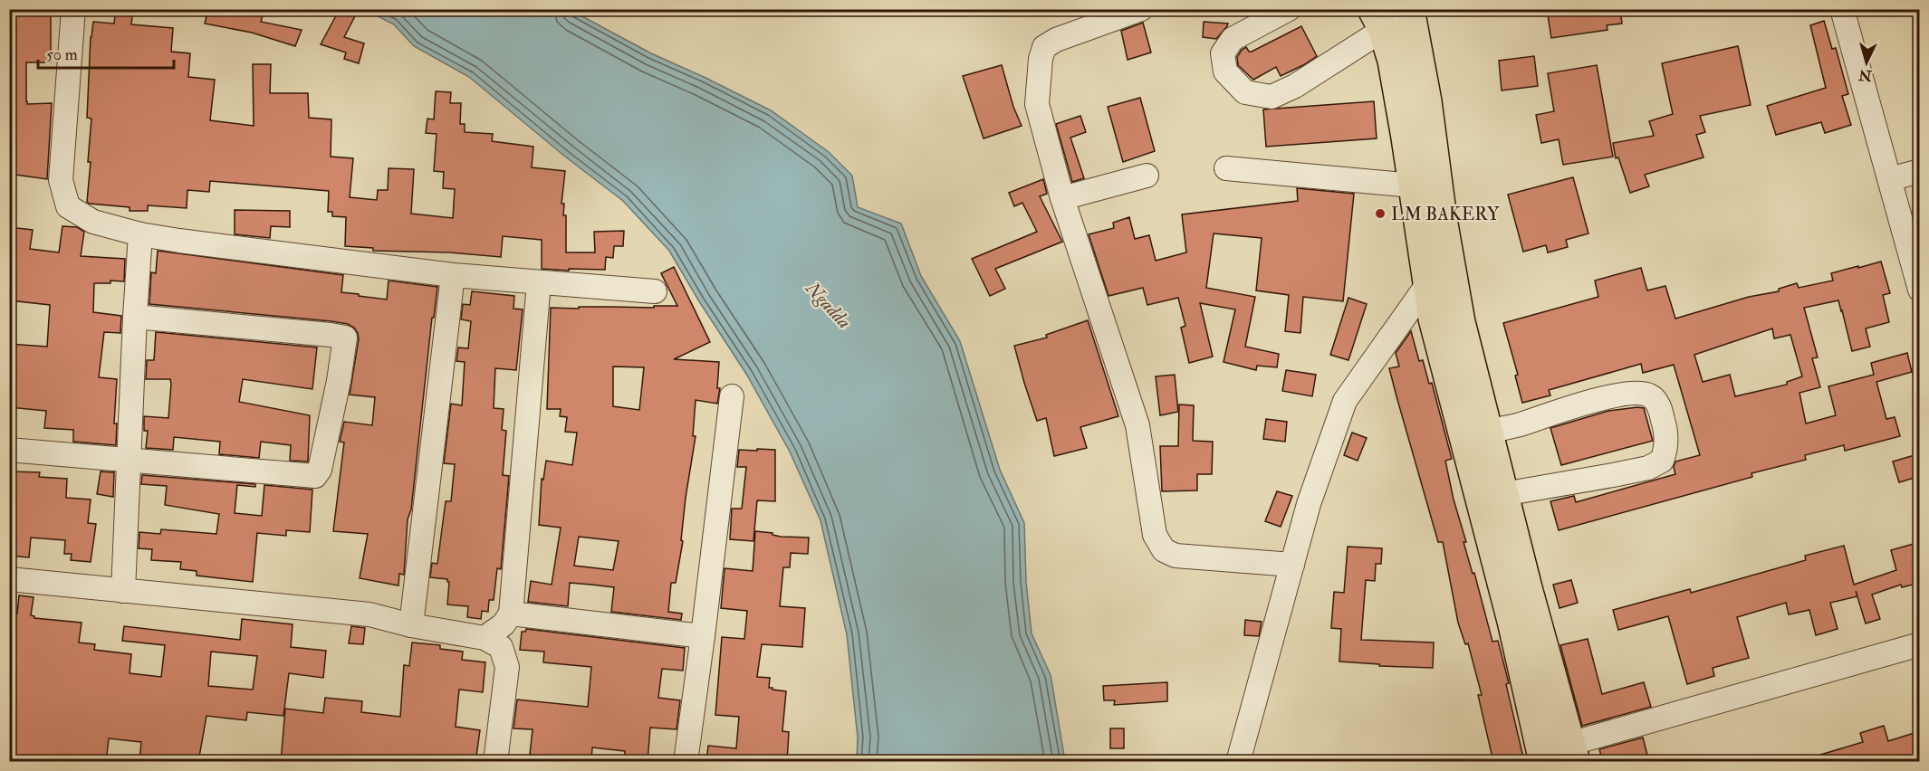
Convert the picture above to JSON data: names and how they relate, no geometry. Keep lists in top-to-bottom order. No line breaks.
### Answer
{"water":["Ngadda"],"places":["LM BAKERY"],"scale_bar":"50 m","north":"bottom"}
